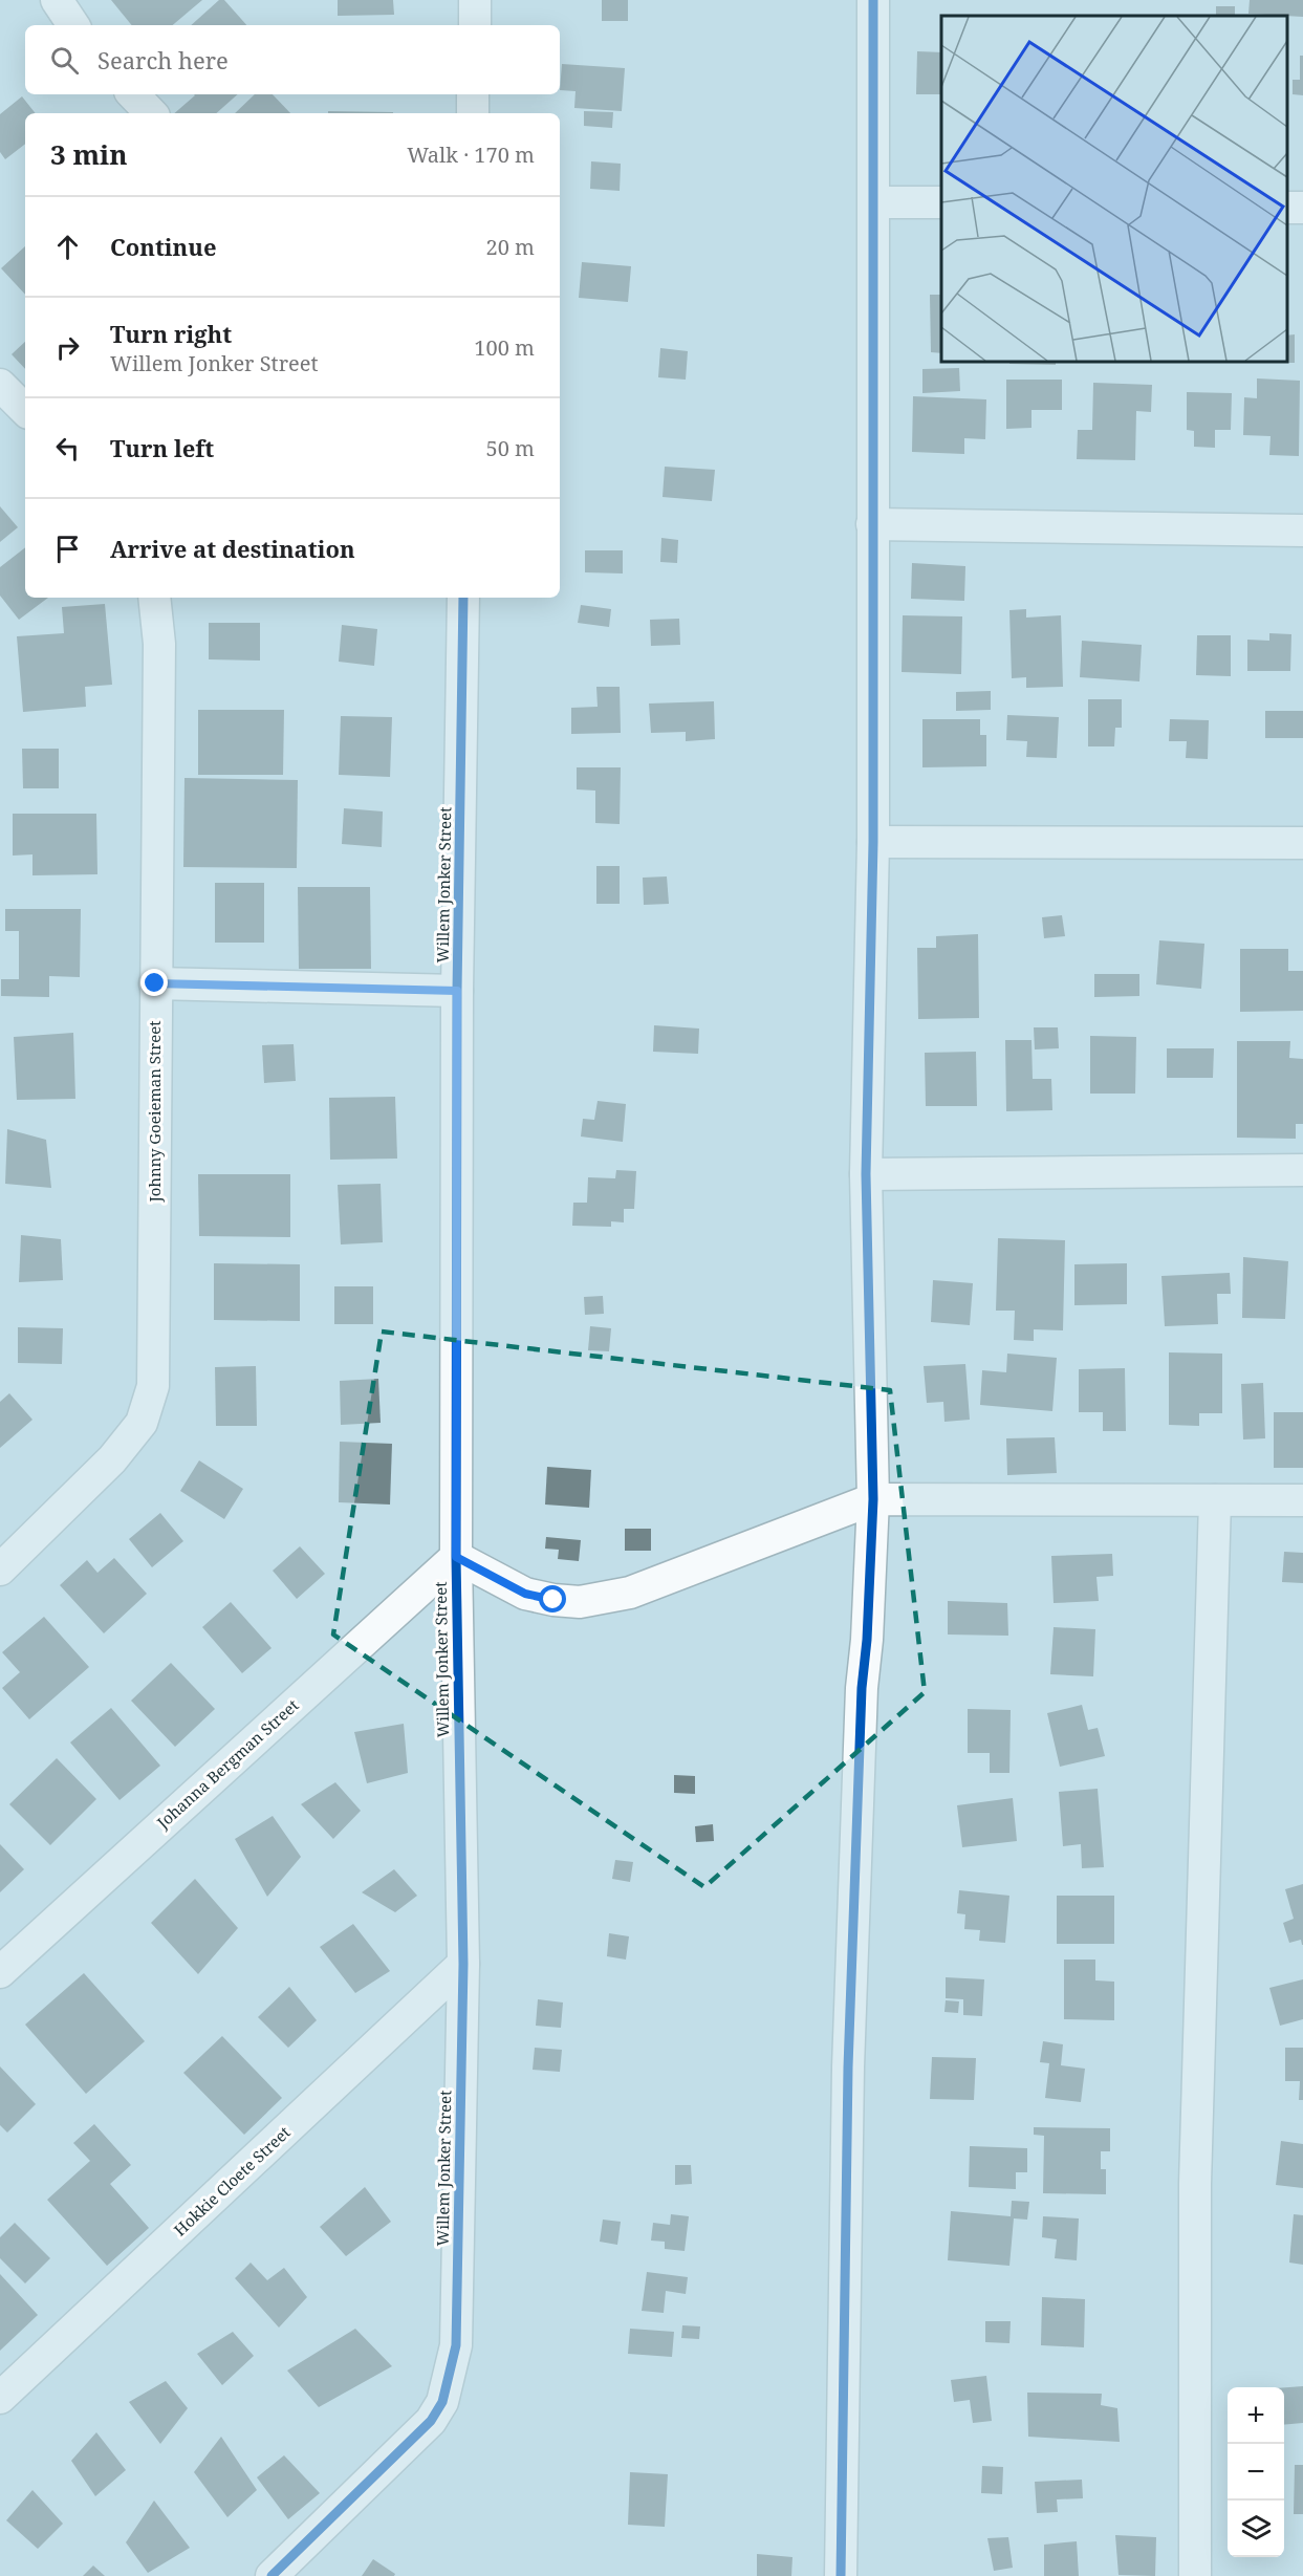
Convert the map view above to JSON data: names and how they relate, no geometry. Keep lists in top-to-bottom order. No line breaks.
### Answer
{"streets":{"street":["Willem Jonker Street","Johnny Goeieman Street","Johanna Bergman Street","Hokkie Cloete Street"]},"crossings":[["Willem Jonker Street","Johanna Bergman Street"],["Willem Jonker Street","Hokkie Cloete Street"]],"page":{"search":"Search here","heading":["3 min","Walk · 170 m"],"list":[["Continue","20 m"],["Turn right","Willem Jonker Street","100 m"],["Turn left","50 m"],"Arrive at destination"],"map_buttons":["+","−"]}}
